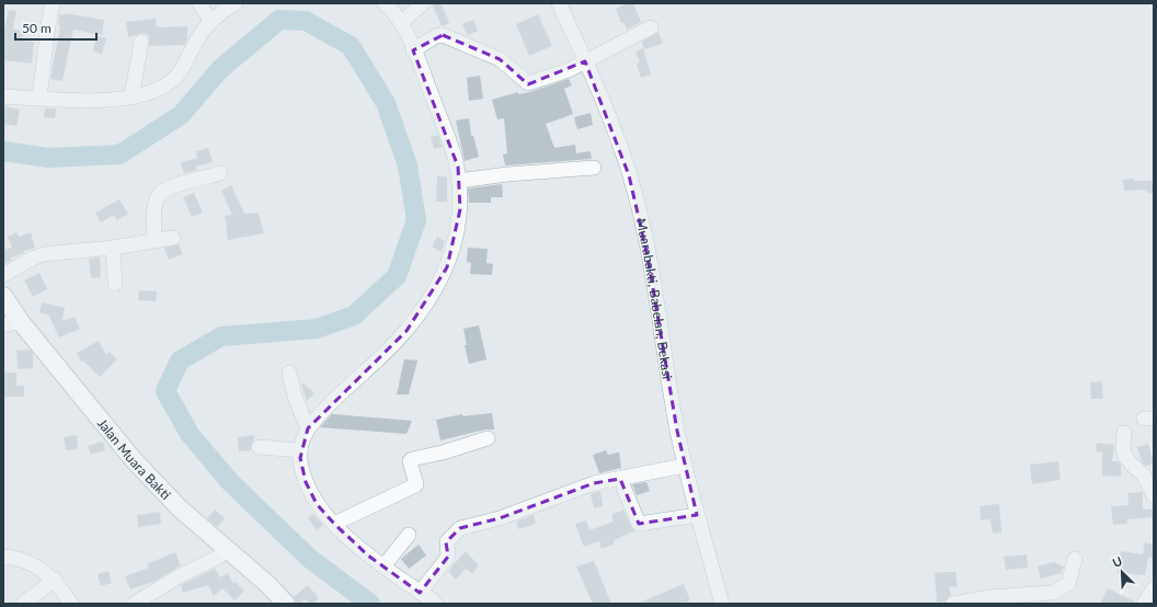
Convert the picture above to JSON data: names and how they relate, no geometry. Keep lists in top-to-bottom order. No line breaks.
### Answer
{"streets":{"main road":["Jalan Muara Bakti"],"street":["Muarabakti, Babelan, Bekasi"]},"scale_bar":"50 m","north":"top left"}
